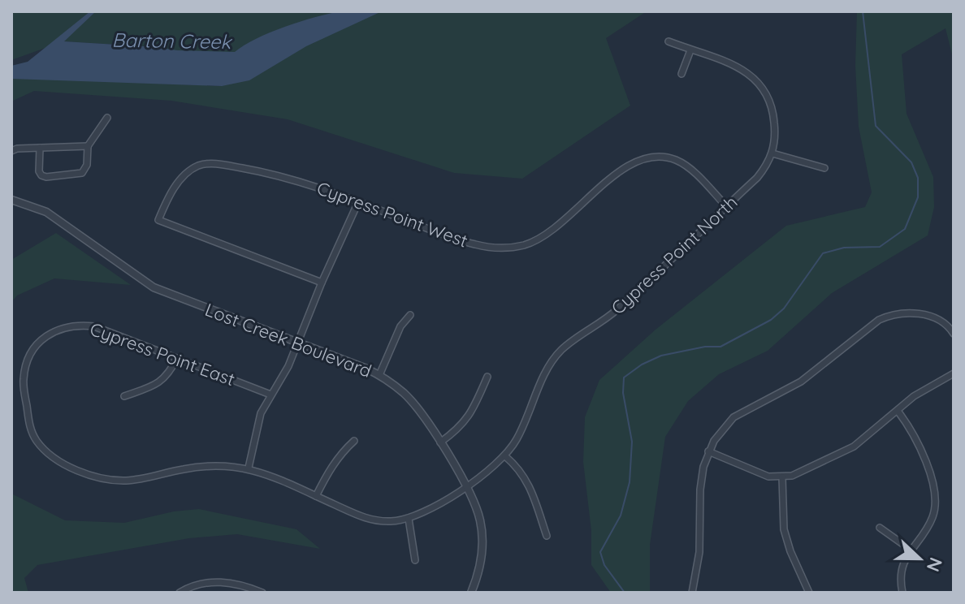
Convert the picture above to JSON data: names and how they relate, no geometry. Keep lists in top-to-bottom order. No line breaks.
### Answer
{"streets":{"street":["Cypress Point West","Cypress Point North","Lost Creek Boulevard","Cypress Point East"]},"crossings":[["Cypress Point West","Cypress Point North"],["Cypress Point North","Lost Creek Boulevard"],["Cypress Point North","Cypress Point East"],["Lost Creek Boulevard","Cypress Point East"]],"water":["Barton Creek"],"north":"right"}
